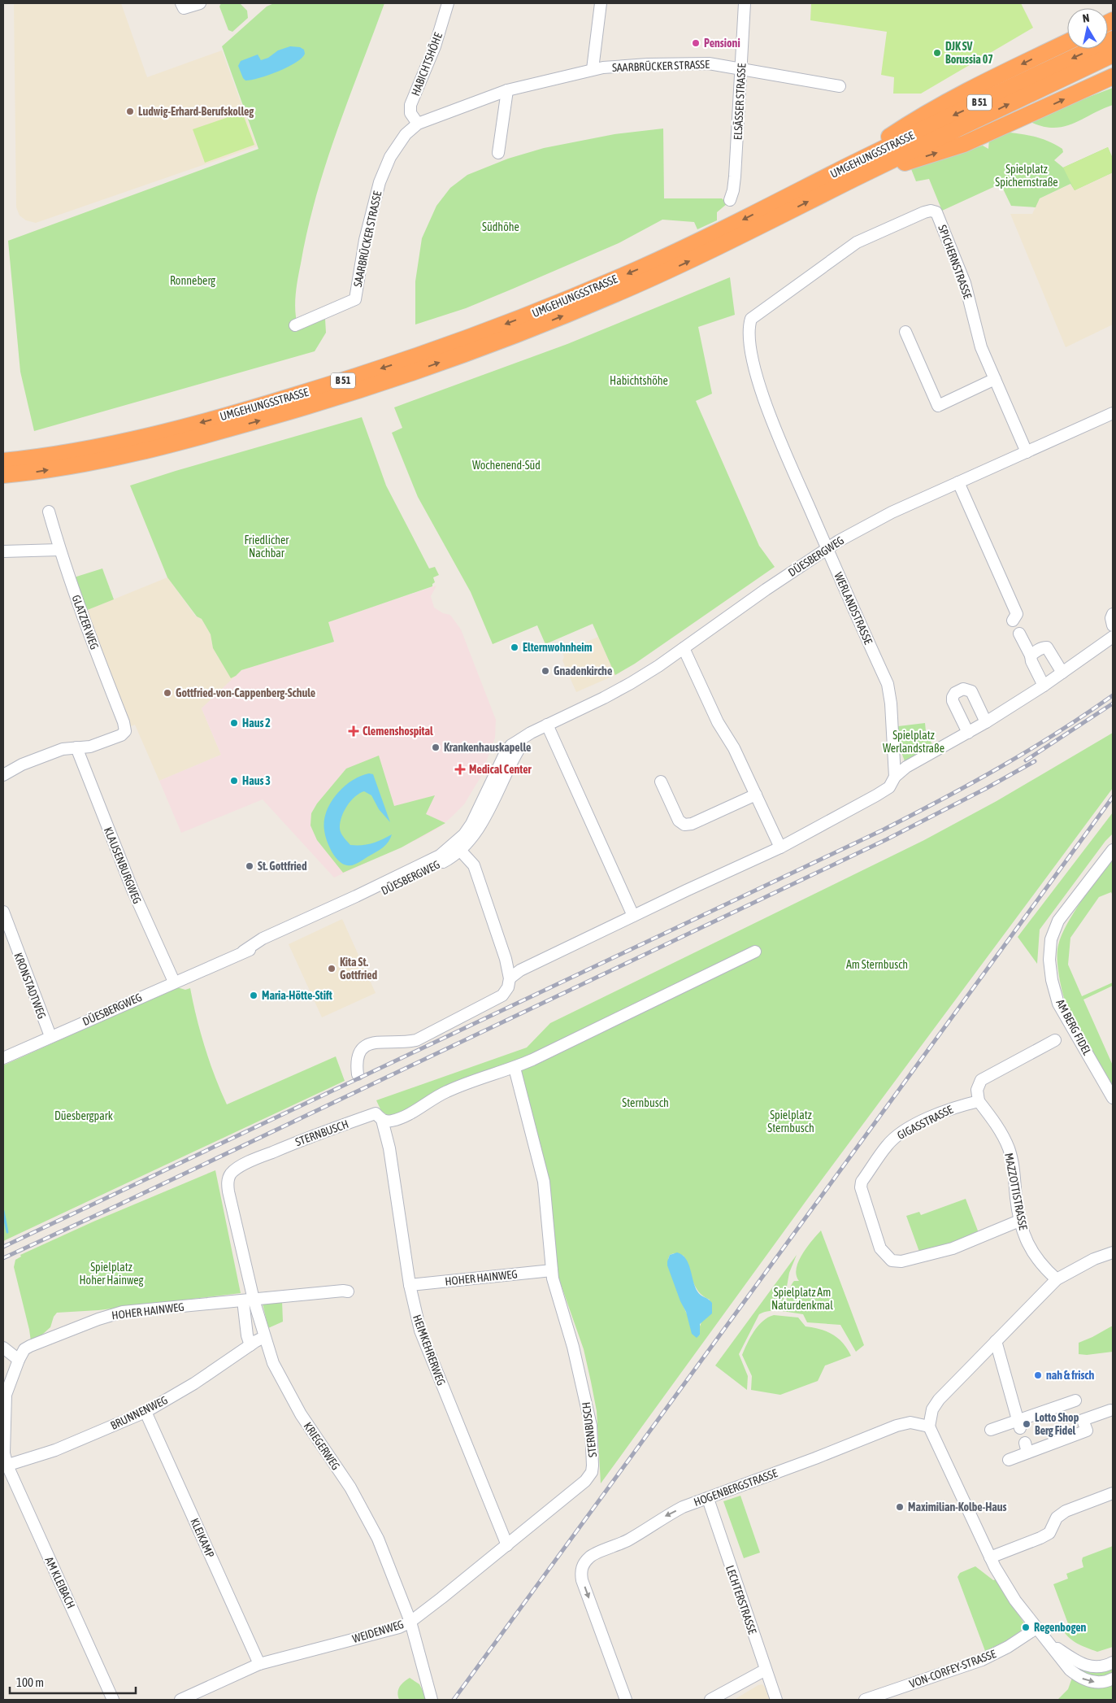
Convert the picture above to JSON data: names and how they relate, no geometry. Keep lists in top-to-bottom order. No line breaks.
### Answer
{"streets":{"highway":["B 51","UMGEHUNGSSTRASSE"],"street":["HABICHTSHÖHE","SAARBRÜCKER STRASSE","ELSÄSSER STRASSE","SPICHERNSTRASSE","DÜESBERGWEG","WERLANDSTRASSE","GLATZER WEG","KLAUSENBURGWEG","KRONSTADTWEG","AM BERG FIDEL","GIGASSTRASSE","STERNBUSCH","MAZZOTTISTRASSE","HOHER HAINWEG","HEIMKEHRERWEG","BRUNNENWEG","KRIEGERWEG","HOGENBERGSTRASSE","KLEIKAMP","AM KLEIBACH","LECHTERSTRASSE","WEIDENWEG","VON-CORFEY-STRASSE"]},"crossings":[["HABICHTSHÖHE","SAARBRÜCKER STRASSE"],["SAARBRÜCKER STRASSE","ELSÄSSER STRASSE"],["SPICHERNSTRASSE","DÜESBERGWEG"],["SPICHERNSTRASSE","WERLANDSTRASSE"],["DÜESBERGWEG","WERLANDSTRASSE"],["DÜESBERGWEG","KLAUSENBURGWEG"],["DÜESBERGWEG","KRONSTADTWEG"],["GLATZER WEG","KLAUSENBURGWEG"],["GIGASSTRASSE","MAZZOTTISTRASSE"],["STERNBUSCH","HOHER HAINWEG"],["STERNBUSCH","HEIMKEHRERWEG"],["STERNBUSCH","KRIEGERWEG"],["STERNBUSCH","WEIDENWEG"],["HOHER HAINWEG","HEIMKEHRERWEG"],["HOHER HAINWEG","BRUNNENWEG"],["HOHER HAINWEG","KRIEGERWEG"],["HOHER HAINWEG","AM KLEIBACH"],["HEIMKEHRERWEG","WEIDENWEG"],["BRUNNENWEG","KRIEGERWEG"],["BRUNNENWEG","KLEIKAMP"],["BRUNNENWEG","AM KLEIBACH"],["KRIEGERWEG","WEIDENWEG"],["HOGENBERGSTRASSE","LECHTERSTRASSE"],["KLEIKAMP","WEIDENWEG"]],"parks":["Spielplatz Spichernstraße","Südhöhe","Ronneberg","Habichtshöhe","Wochenend-Süd","Friedlicher Nachbar","Spielplatz Werlandstraße","Am Sternbusch","Sternbusch","Spielplatz Sternbusch","Düesbergpark","Spielplatz Hoher Hainweg","Spielplatz Am Naturdenkmal"],"places":{"other":["Pensioni","DJK SV Borussia 07","Ludwig-Erhard-Berufskolleg","Elternwohnheim","Gnadenkirche","Gottfried-von-Cappenberg-Schule","Haus 2","Krankenhauskapelle","Haus 3","St. Gottfried","Kita St. Gottfried","Maria-Hötte-Stift","nah & frisch","Lotto Shop Berg Fidel","Maximilian-Kolbe-Haus","Regenbogen"],"health":["Clemenshospital","Medical Center"]},"scale_bar":"100 m","north":"top"}
